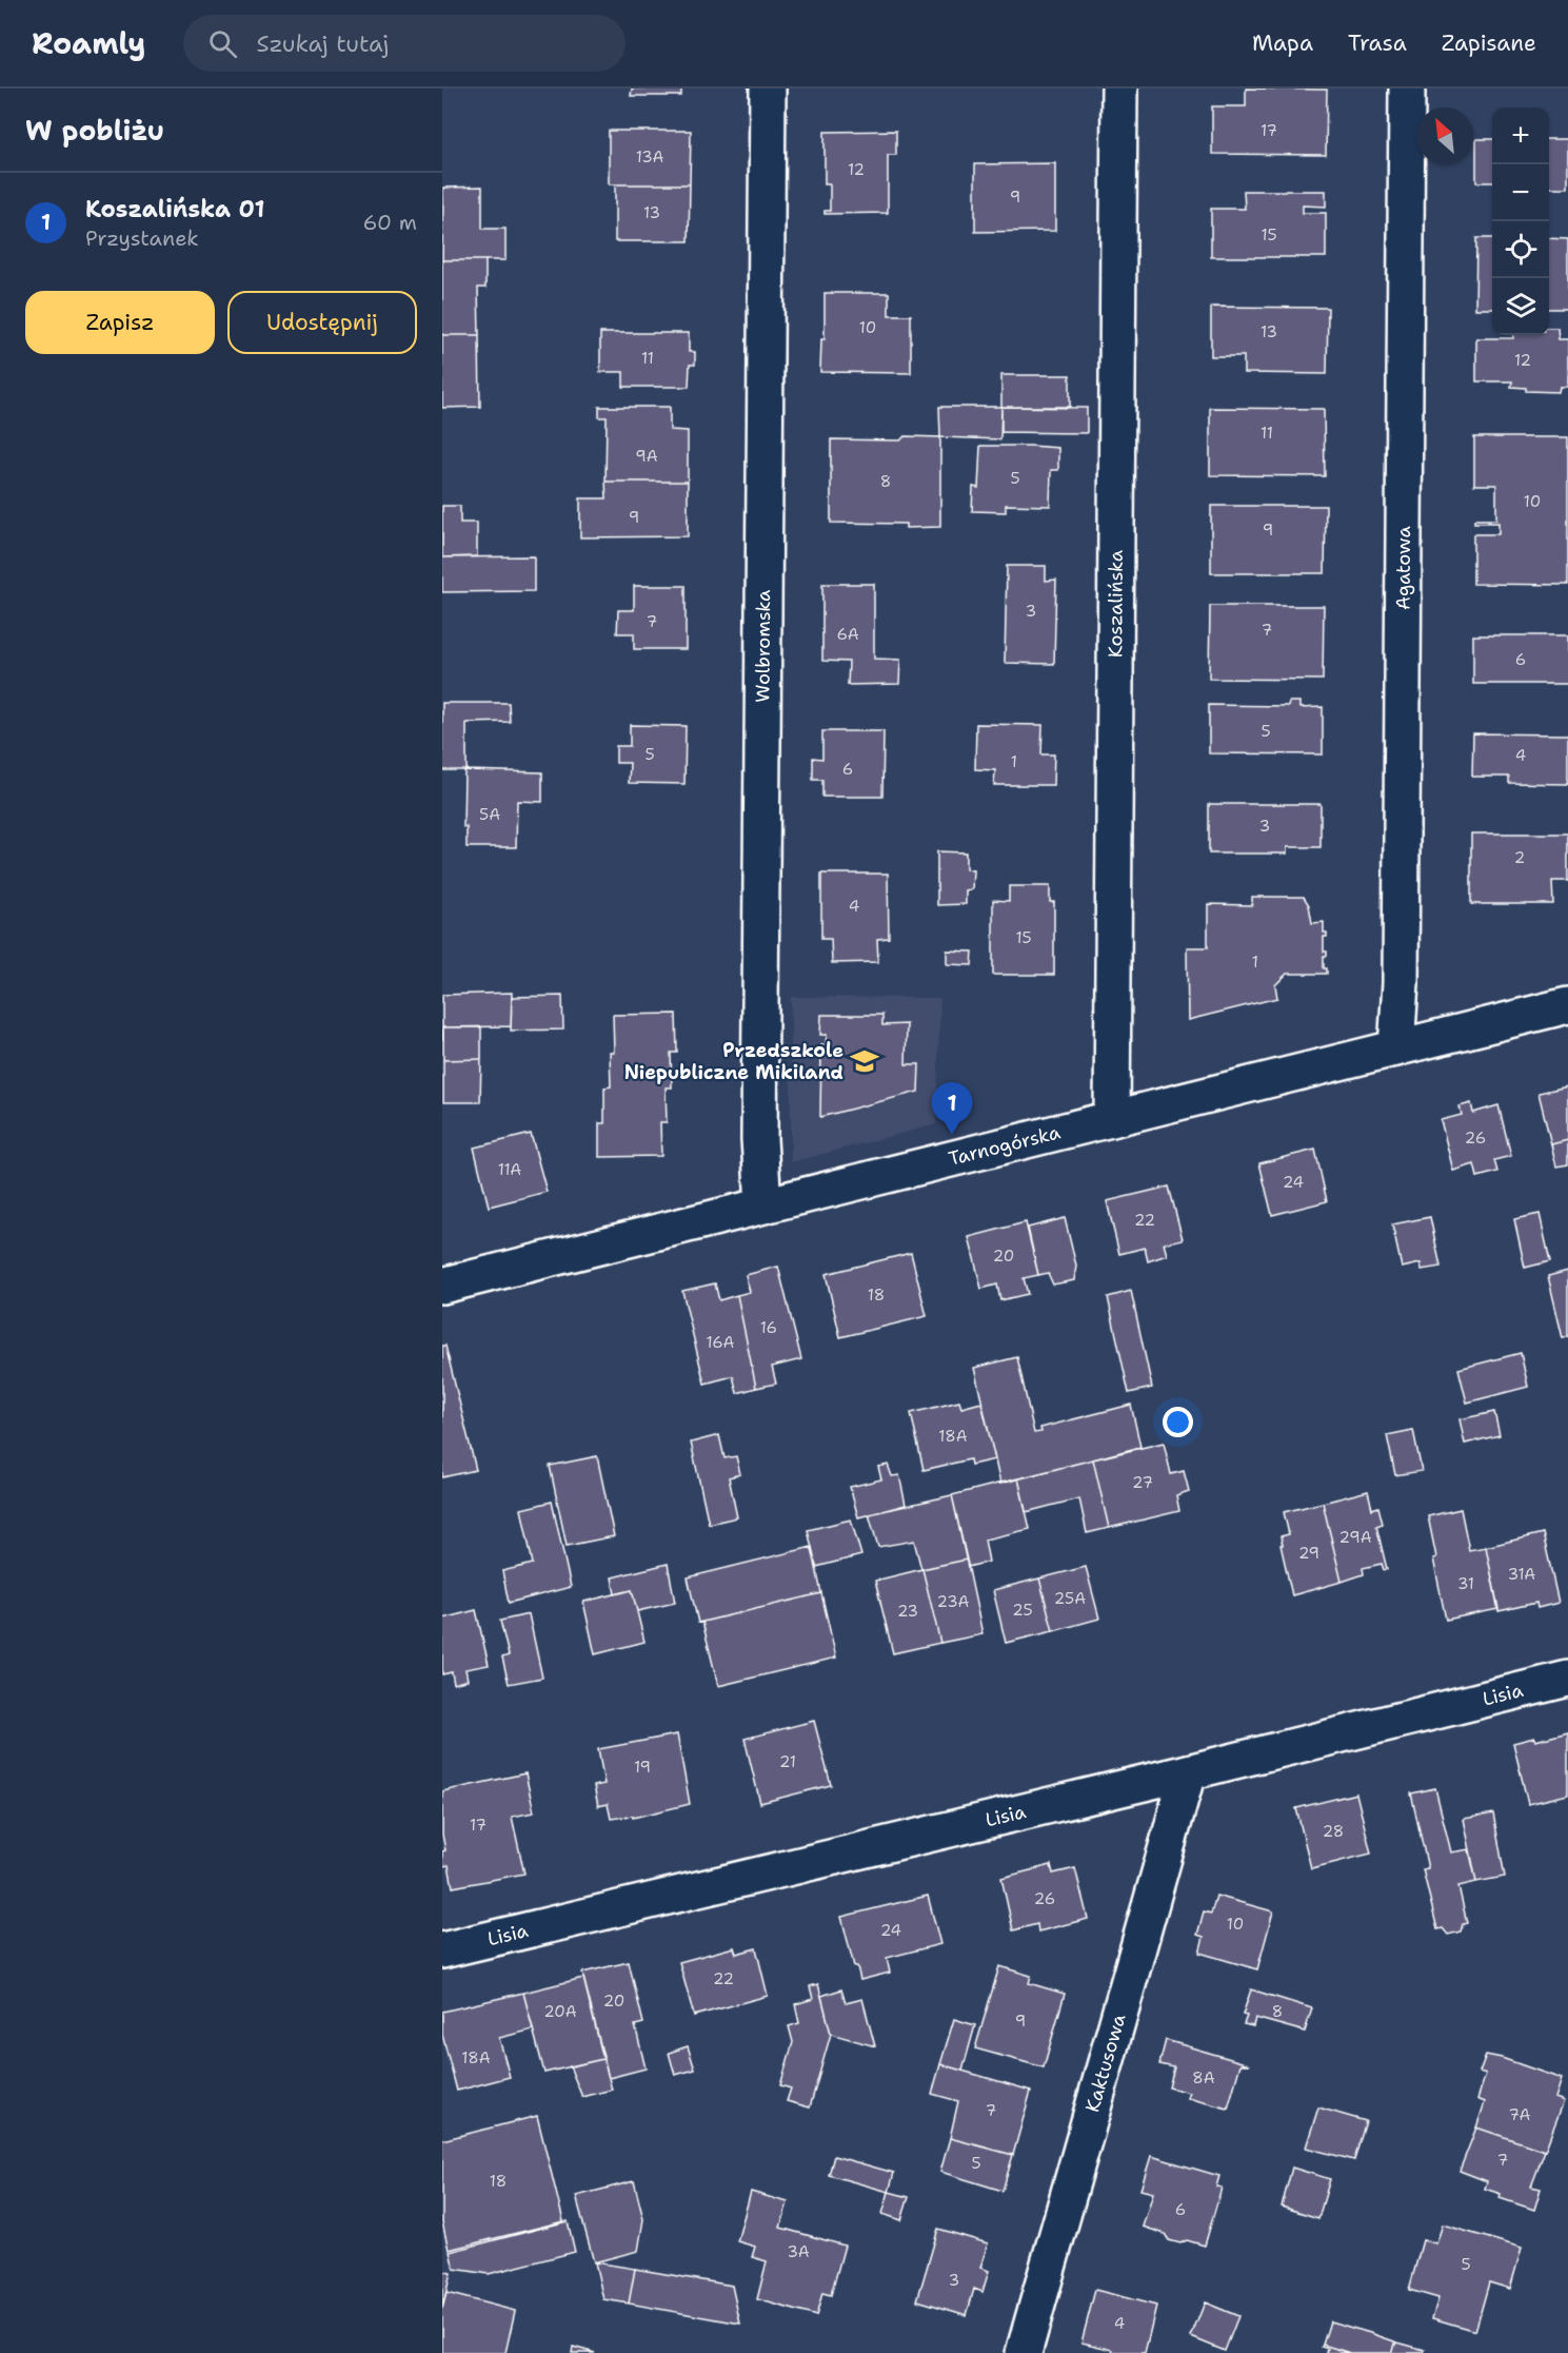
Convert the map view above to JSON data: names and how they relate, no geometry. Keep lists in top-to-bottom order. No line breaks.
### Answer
{"streets":{"street":["Agatowa","Koszalińska","Wolbromska","Tarnogórska","Lisia","Kaktusowa"]},"crossings":[["Agatowa","Tarnogórska"],["Koszalińska","Tarnogórska"],["Wolbromska","Tarnogórska"],["Lisia","Kaktusowa"]],"places":{"school or university":["Przedszkole Niepubliczne Mikiland"]},"house_numbers":["17","13A","12","9","13","15","10","13","11","12","11","9A","5","8","10","9","9","3","7","7","6A","6","5","5","4","1","6","5A","3","2","4","15","1","26","11A","24","22","20","18","16","16A","18A","27","29A","29","31A","31","25A","23A","25","23","21","19","17","28","26","10","24","22","20","20A","8","9","18A","8A","7","7A","7","5","18","6","3A","5","3","4"],"north":"top left","page":{"header":"Roamly","search":"Szukaj tutaj","nav":["Mapa","Trasa","Zapisane"],"heading":"W pobliżu","map_buttons":["+","−"],"list":[{"mark":"1","name":"Koszalińska 01","note":"Przystanek","value":"60 m"}],"buttons":["Zapisz","Udostępnij"],"pins":"1"}}
